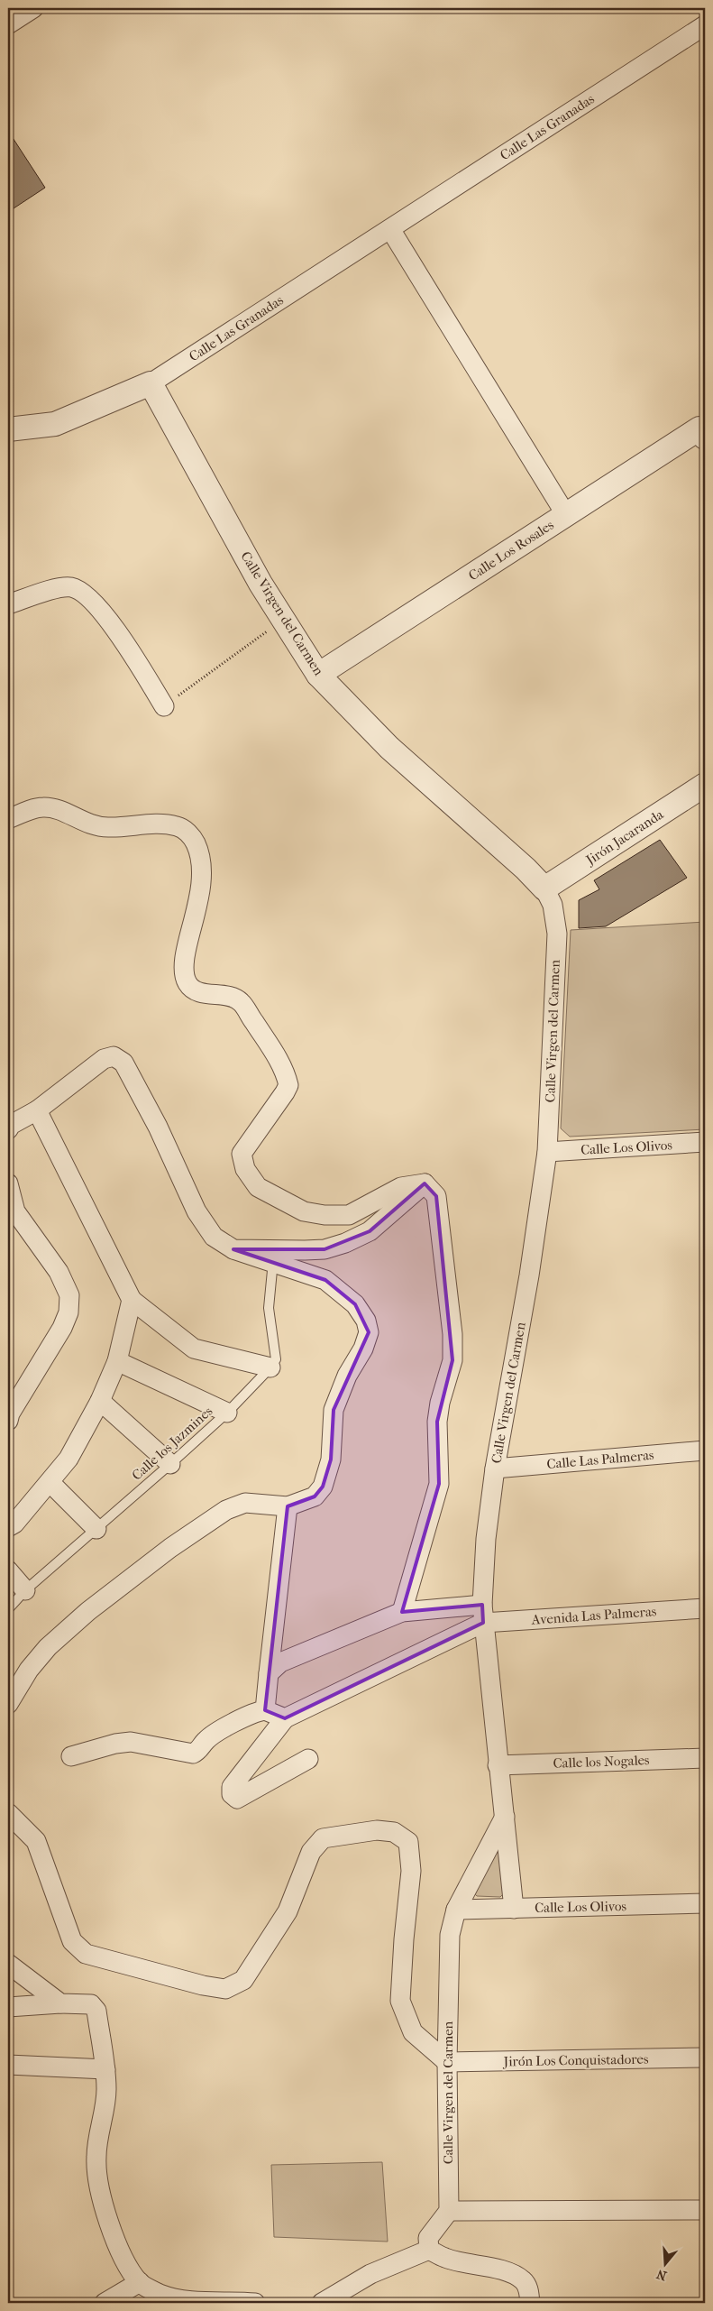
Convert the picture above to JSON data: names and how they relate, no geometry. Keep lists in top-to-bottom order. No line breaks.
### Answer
{"streets":{"street":["Calle Las Granadas","Calle Los Rosales","Calle Virgen del Carmen","Jirón Jacaranda","Calle Los Olivos","Calle Las Palmeras","Avenida Las Palmeras","Calle los Nogales","Jirón Los Conquistadores"],"lane":["Calle los Jazmines"]},"crossings":[["Calle Las Granadas","Calle Virgen del Carmen"],["Calle Los Rosales","Calle Virgen del Carmen"],["Calle Virgen del Carmen","Jirón Jacaranda"],["Calle Virgen del Carmen","Calle Los Olivos"],["Calle Virgen del Carmen","Calle Las Palmeras"],["Calle Virgen del Carmen","Avenida Las Palmeras"],["Calle Virgen del Carmen","Calle los Nogales"],["Calle Virgen del Carmen","Jirón Los Conquistadores"]],"north":"bottom"}
